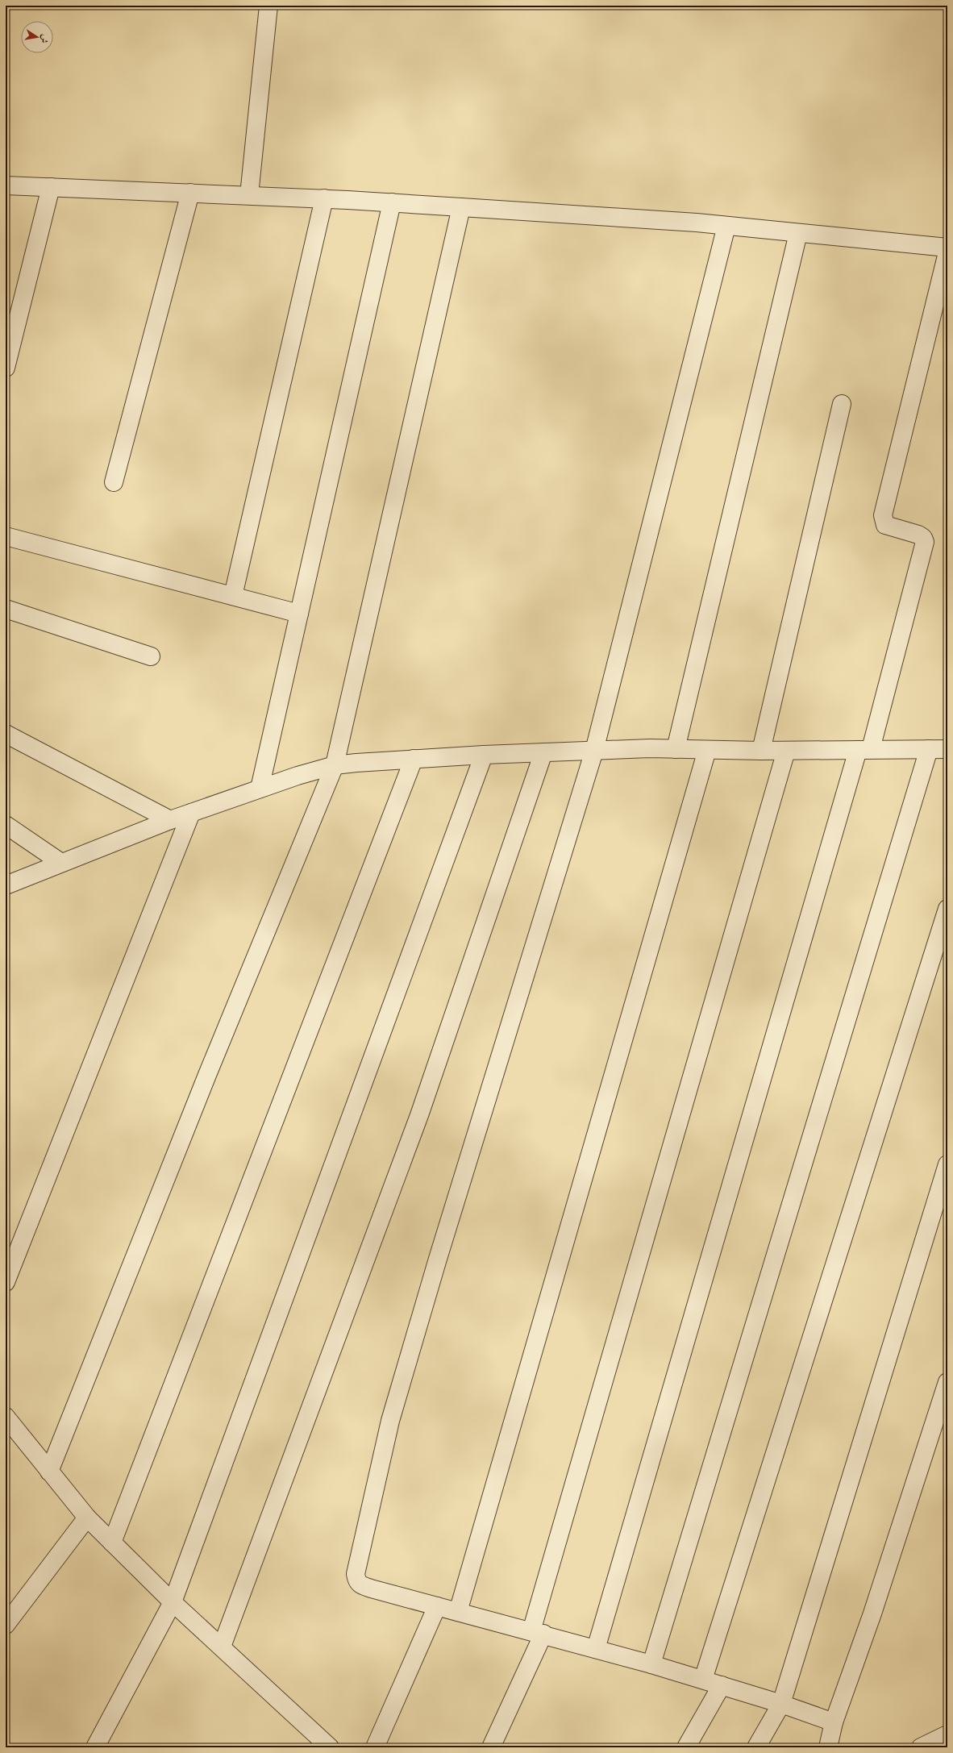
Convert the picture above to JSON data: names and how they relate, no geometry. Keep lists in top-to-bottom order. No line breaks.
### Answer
{"north":"right"}
